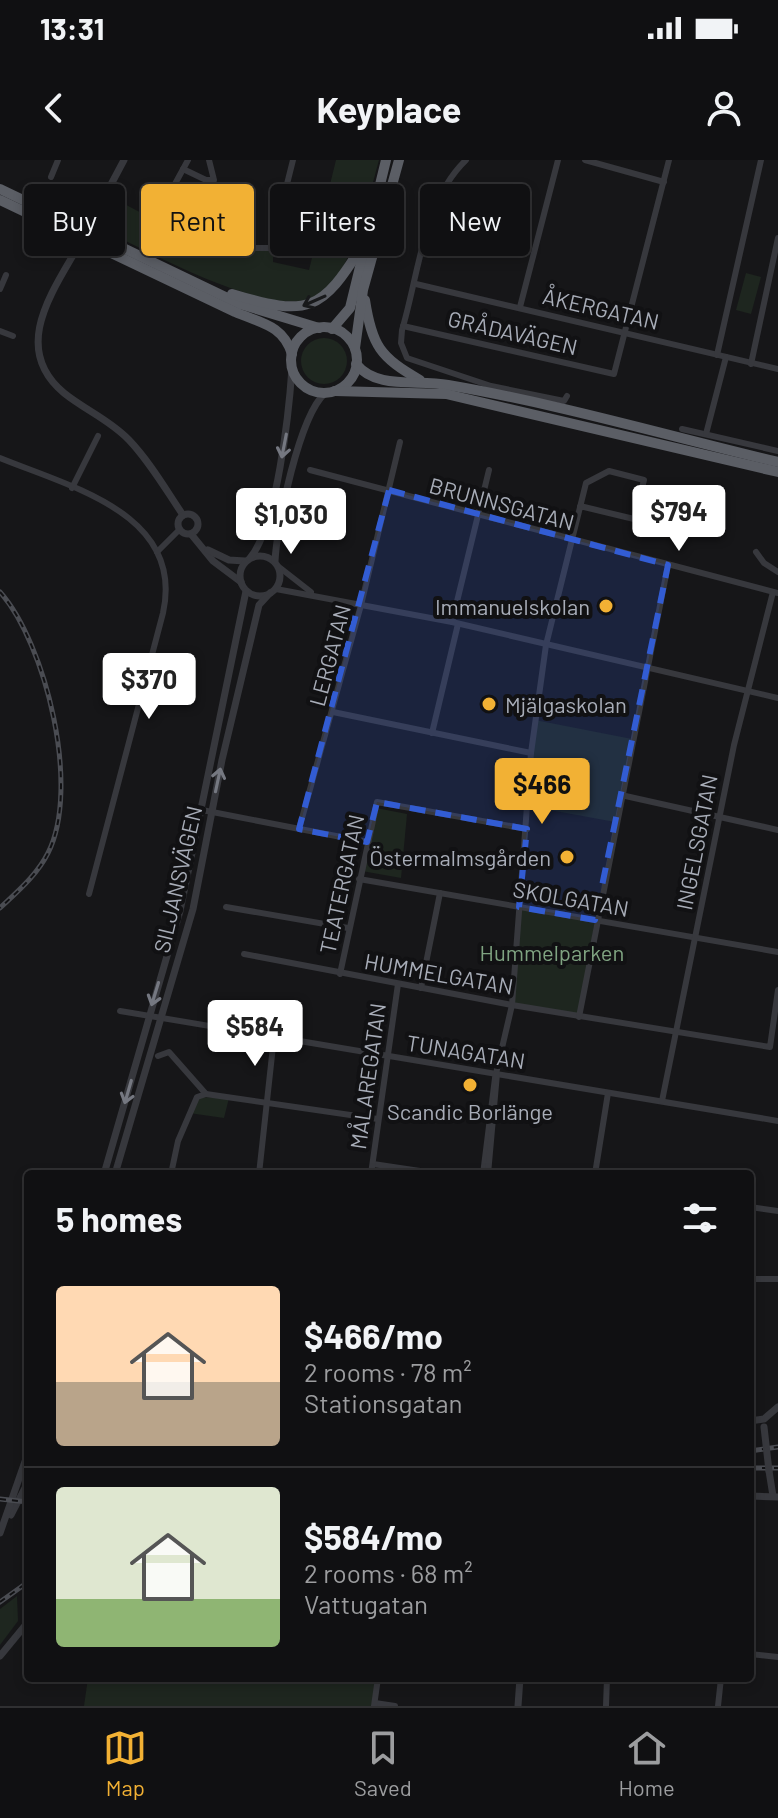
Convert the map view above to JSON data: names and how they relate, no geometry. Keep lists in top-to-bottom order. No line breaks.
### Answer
{"streets":{"street":["ÅKERGATAN","GRÅDAVÄGEN","BRUNNSGATAN","LERGATAN","INGELSGATAN","SILJANSVÄGEN","TEATERGATAN","SKOLGATAN","HUMMELGATAN","TUNAGATAN","MÅLAREGATAN"]},"crossings":[["ÅKERGATAN","GRÅDAVÄGEN"],["BRUNNSGATAN","LERGATAN"],["BRUNNSGATAN","INGELSGATAN"],["INGELSGATAN","SKOLGATAN"],["INGELSGATAN","HUMMELGATAN"],["INGELSGATAN","TUNAGATAN"],["SILJANSVÄGEN","TUNAGATAN"],["TEATERGATAN","SKOLGATAN"],["TEATERGATAN","HUMMELGATAN"],["HUMMELGATAN","MÅLAREGATAN"],["TUNAGATAN","MÅLAREGATAN"]],"parks":["Hummelparken"],"places":["Immanuelskolan","Mjälgaskolan","Östermalmsgården","Scandic Borlänge"],"page":{"status":"13:31","header":"Keyplace","chip":["Buy","Rent","Filters","New"],"price":["$794","$1,030","$370","$466","$584"],"heading":"5 homes","list":[{"name":"$466/mo","note":"2 rooms · 78 m² · Stationsgatan"},{"name":"$584/mo","note":"2 rooms · 68 m² · Vattugatan"}],"tabs":["Map","Saved","Home"]}}
